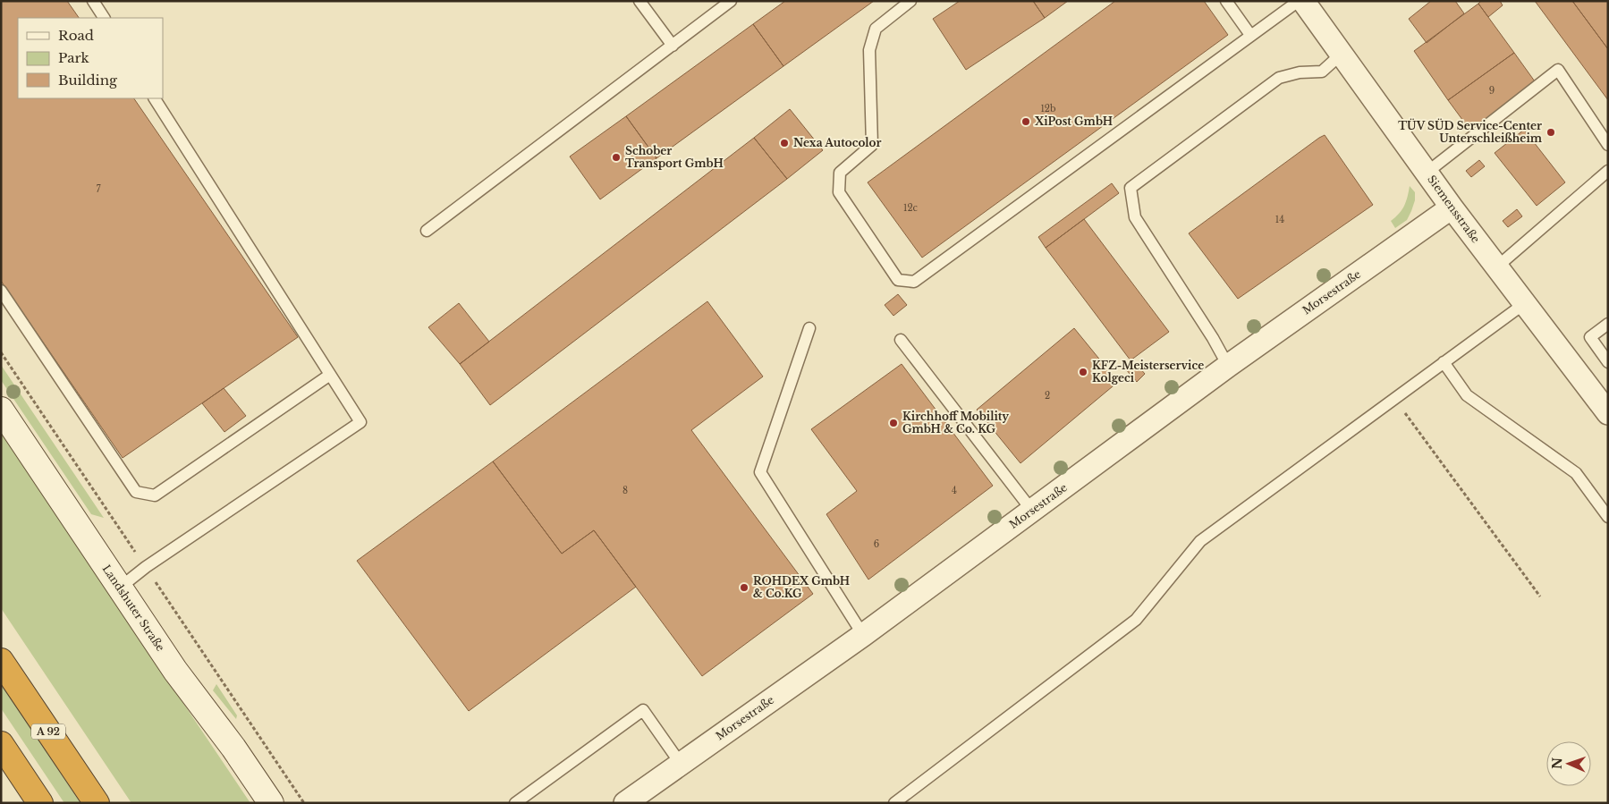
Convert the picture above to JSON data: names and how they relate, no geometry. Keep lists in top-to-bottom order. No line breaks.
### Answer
{"streets":{"highway":["A 92"],"main road":["Landshuter Straße"],"street":["Siemensstraße","Morsestraße"]},"crossings":[["Siemensstraße","Morsestraße"]],"places":["XiPost GmbH","TÜV SÜD Service-Center Unterschleißheim","Nexa Autocolor","Schober Transport GmbH","KFZ-Meisterservice Kolgeci","Kirchhoff Mobility GmbH & Co. KG","ROHDEX GmbH & Co.KG"],"house_numbers":["9","12b","7","12c","14","2","8","4","6"],"legend":["Road","Park","Building"],"north":"left"}
